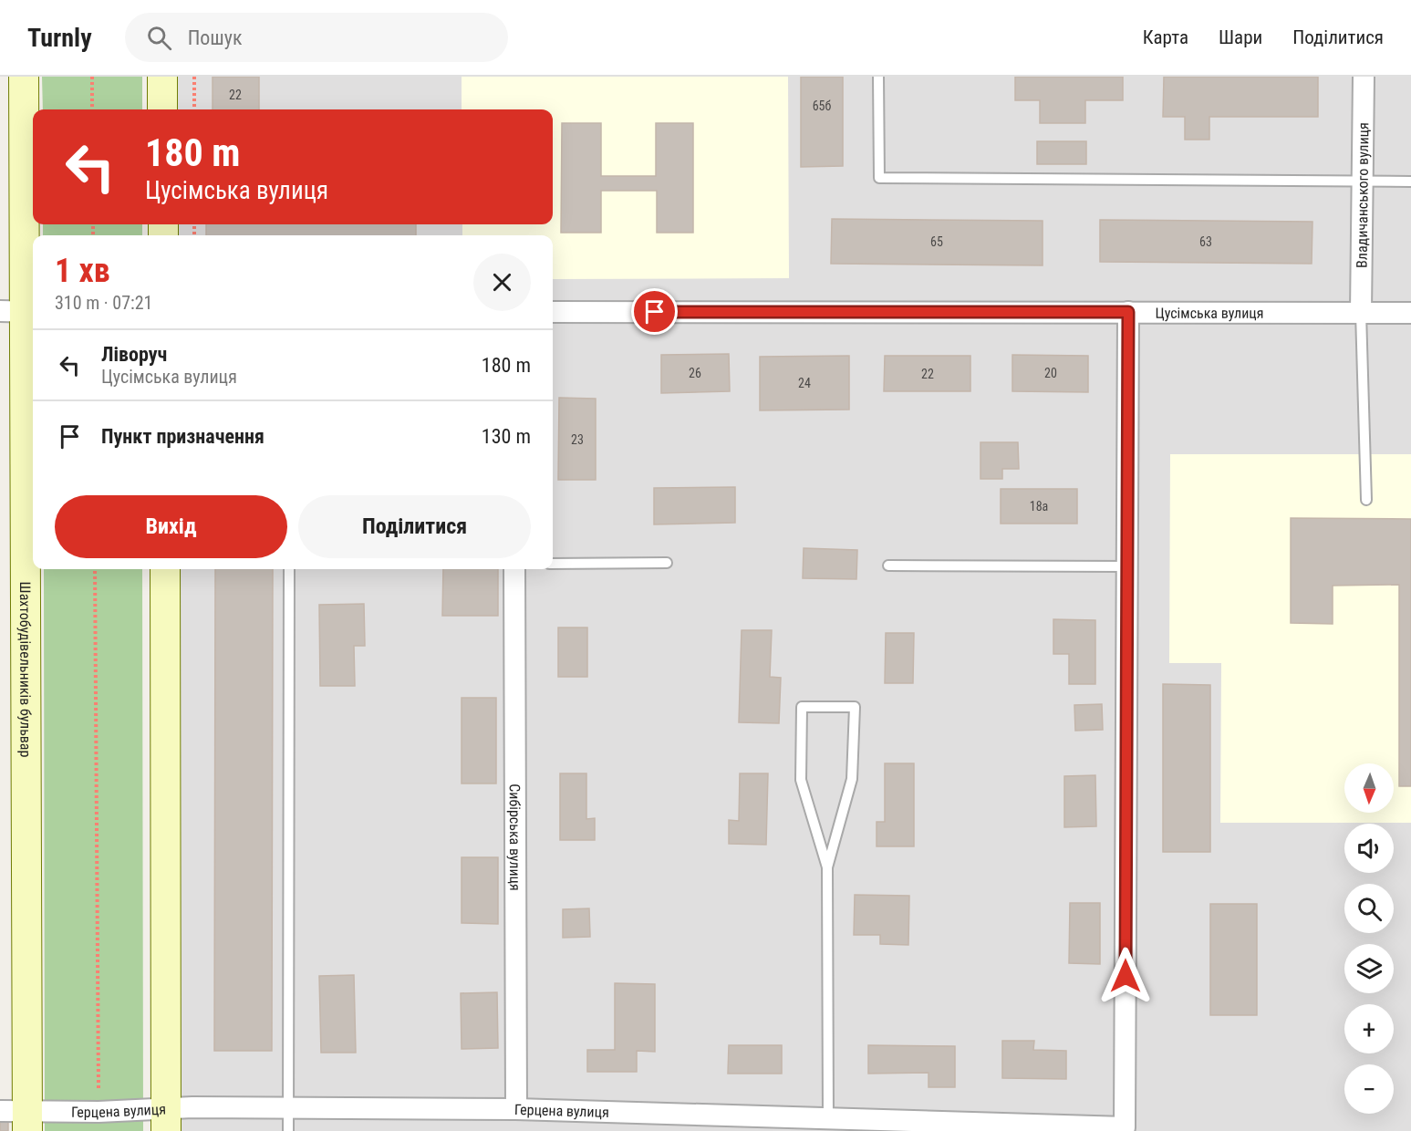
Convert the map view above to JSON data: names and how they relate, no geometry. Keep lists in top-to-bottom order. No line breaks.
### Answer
{"streets":{"main road":["Шахтобудівельників бульвар"],"street":["Владичанського вулиця","Цусімська вулиця","Сибірська вулиця","Герцена вулиця"]},"crossings":[["Владичанського вулиця","Цусімська вулиця"],["Шахтобудівельників бульвар","Герцена вулиця"],["Сибірська вулиця","Герцена вулиця"]],"house_numbers":["22","65б","65","63","26","20","22","24","23","18а"],"north":"bottom","page":{"header":"Turnly","search":"Пошук","nav":["Карта","Шари","Поділитися"],"turn":["180 m","Цусімська вулиця"],"heading":["1 хв","310 m · 07:21"],"list":[{"name":"Ліворуч","note":"Цусімська вулиця","value":"180 m"},{"name":"Пункт призначення","value":"130 m"}],"buttons":["Вихід","Поділитися"],"map_buttons":["+","−"]}}
